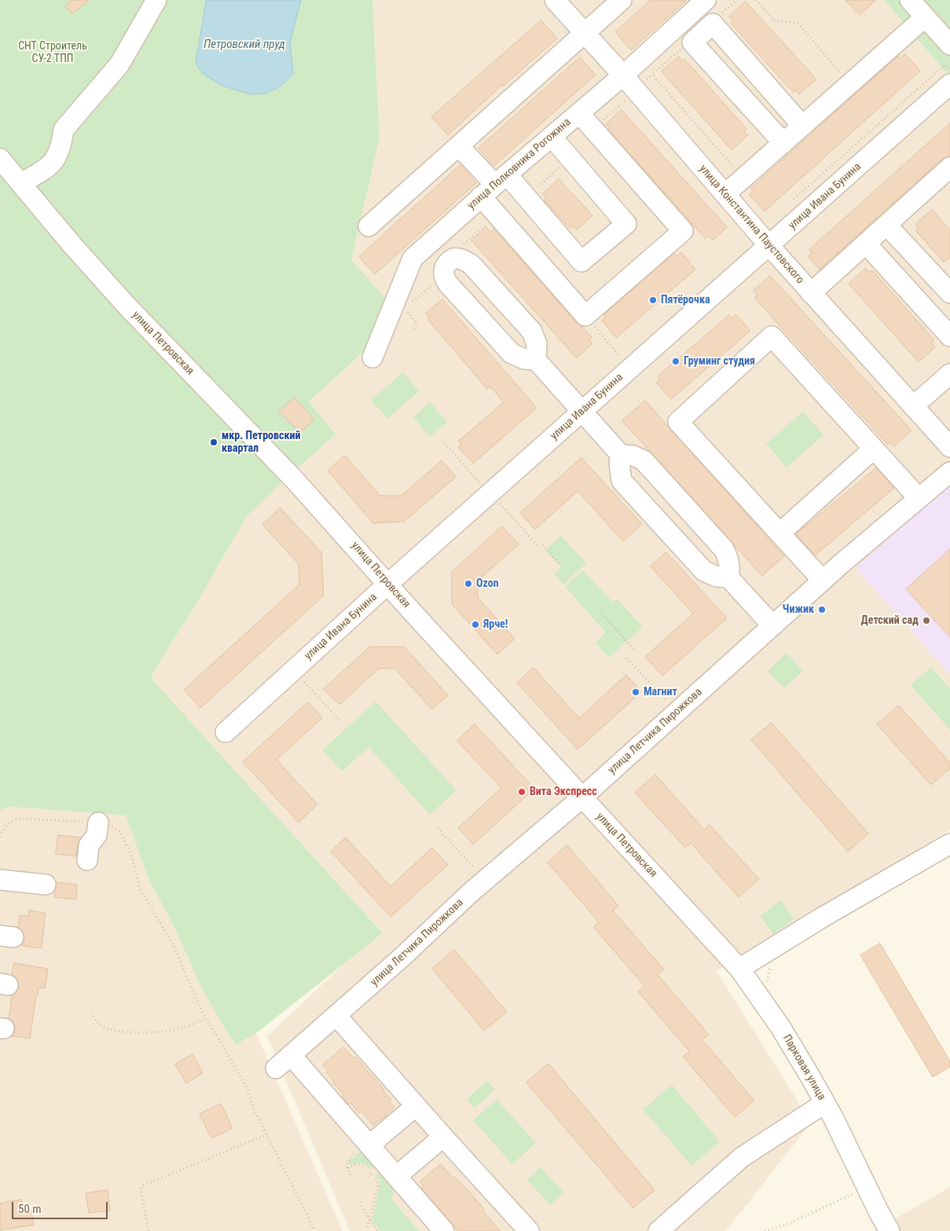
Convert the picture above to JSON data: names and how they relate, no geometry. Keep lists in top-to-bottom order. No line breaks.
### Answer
{"streets":{"street":["улица Полковника Рогожина","улица Ивана Бунина","улица Константина Паустовского","улица Петровская","улица Летчика Пирожкова","Парковая улица"]},"crossings":[["улица Полковника Рогожина","улица Константина Паустовского"],["улица Ивана Бунина","улица Константина Паустовского"],["улица Ивана Бунина","улица Петровская"],["улица Петровская","улица Летчика Пирожкова"],["улица Петровская","Парковая улица"]],"water":["Петровский пруд"],"parks":["СНТ Строитель СУ-2 ТПП"],"places":["Пятёрочка","Груминг студия","мкр. Петровский квартал","Ozon","Чижик","Детский сад","Ярче!","Магнит","Вита Экспресс"],"scale_bar":"50 m"}
